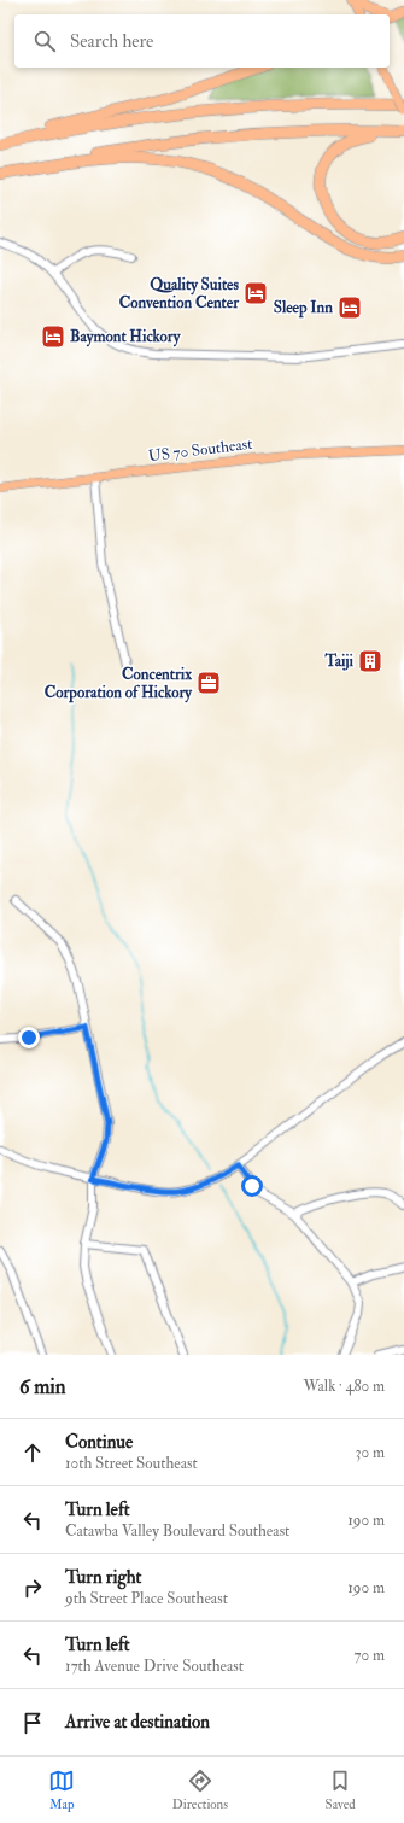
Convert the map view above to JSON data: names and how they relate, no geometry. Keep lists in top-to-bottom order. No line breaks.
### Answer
{"streets":{"main road":["US 70 Southeast"]},"places":{"hotel":["Quality Suites Convention Center","Sleep Inn","Baymont Hickory"],"building":["Taiji"],"office":["Concentrix Corporation of Hickory"]},"page":{"search":"Search here","heading":["6 min","Walk · 480 m"],"list":[["Continue","10th Street Southeast","30 m"],["Turn left","Catawba Valley Boulevard Southeast","190 m"],["Turn right","9th Street Place Southeast","190 m"],["Turn left","17th Avenue Drive Southeast","70 m"],"Arrive at destination"],"nav":["Map","Directions","Saved"]}}
